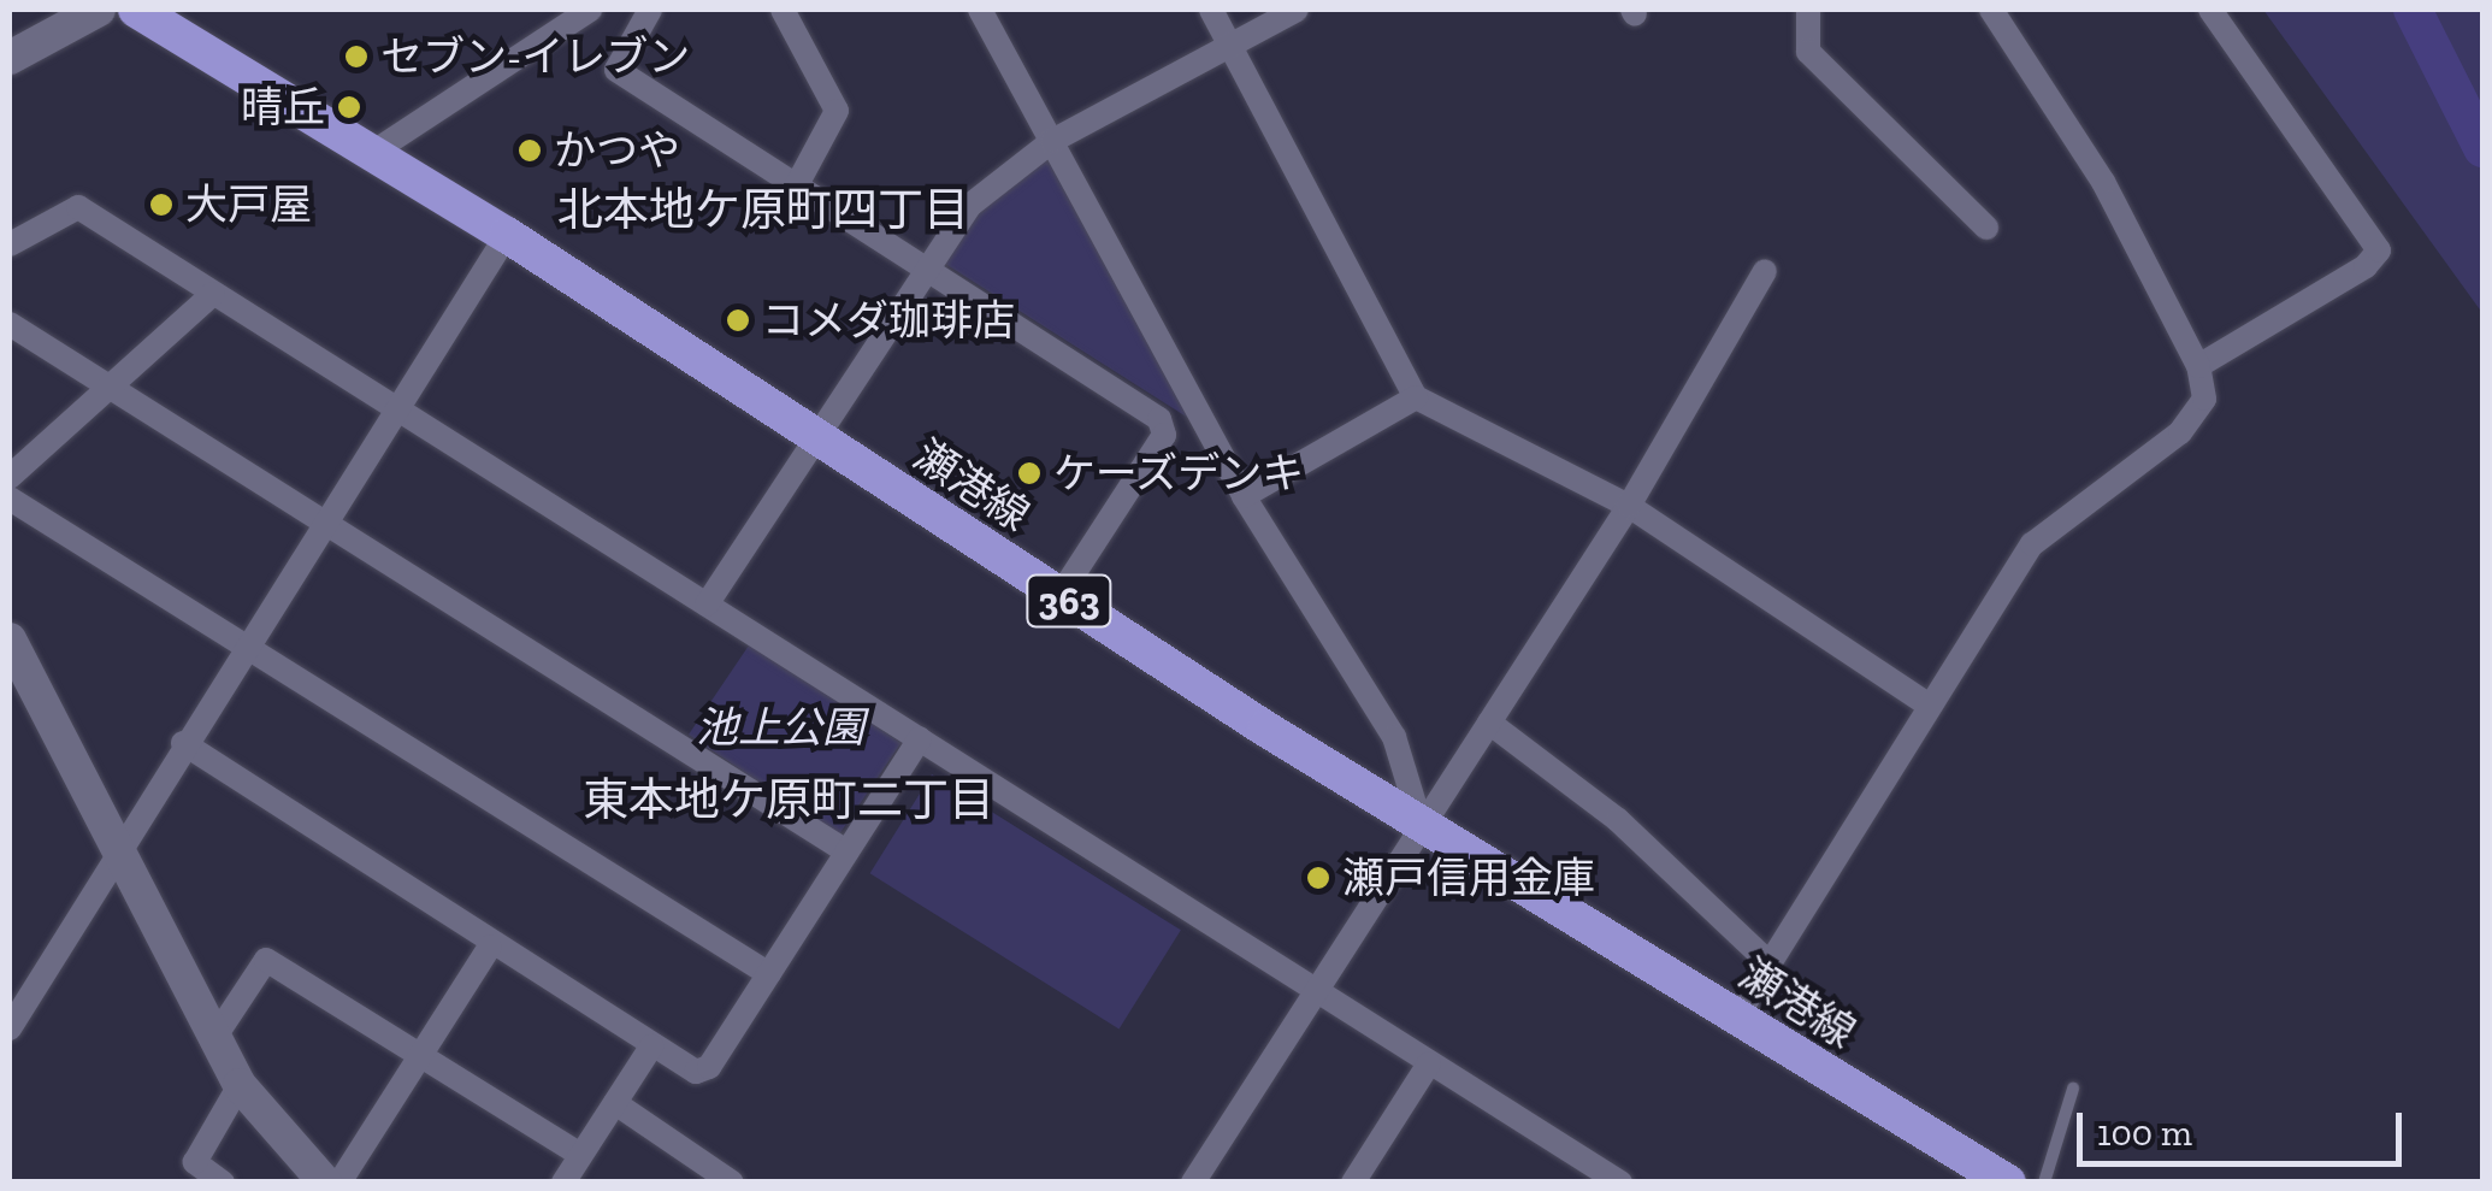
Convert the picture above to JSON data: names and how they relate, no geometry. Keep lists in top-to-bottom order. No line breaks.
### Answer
{"streets":{"highway":["瀬港線","363"]},"districts":["北本地ケ原町四丁目","東本地ケ原町二丁目"],"parks":["池上公園"],"places":["セブン-イレブン","晴丘","かつや","大戸屋","コメダ珈琲店","ケーズデンキ","瀬戸信用金庫"],"scale_bar":"100 m"}
